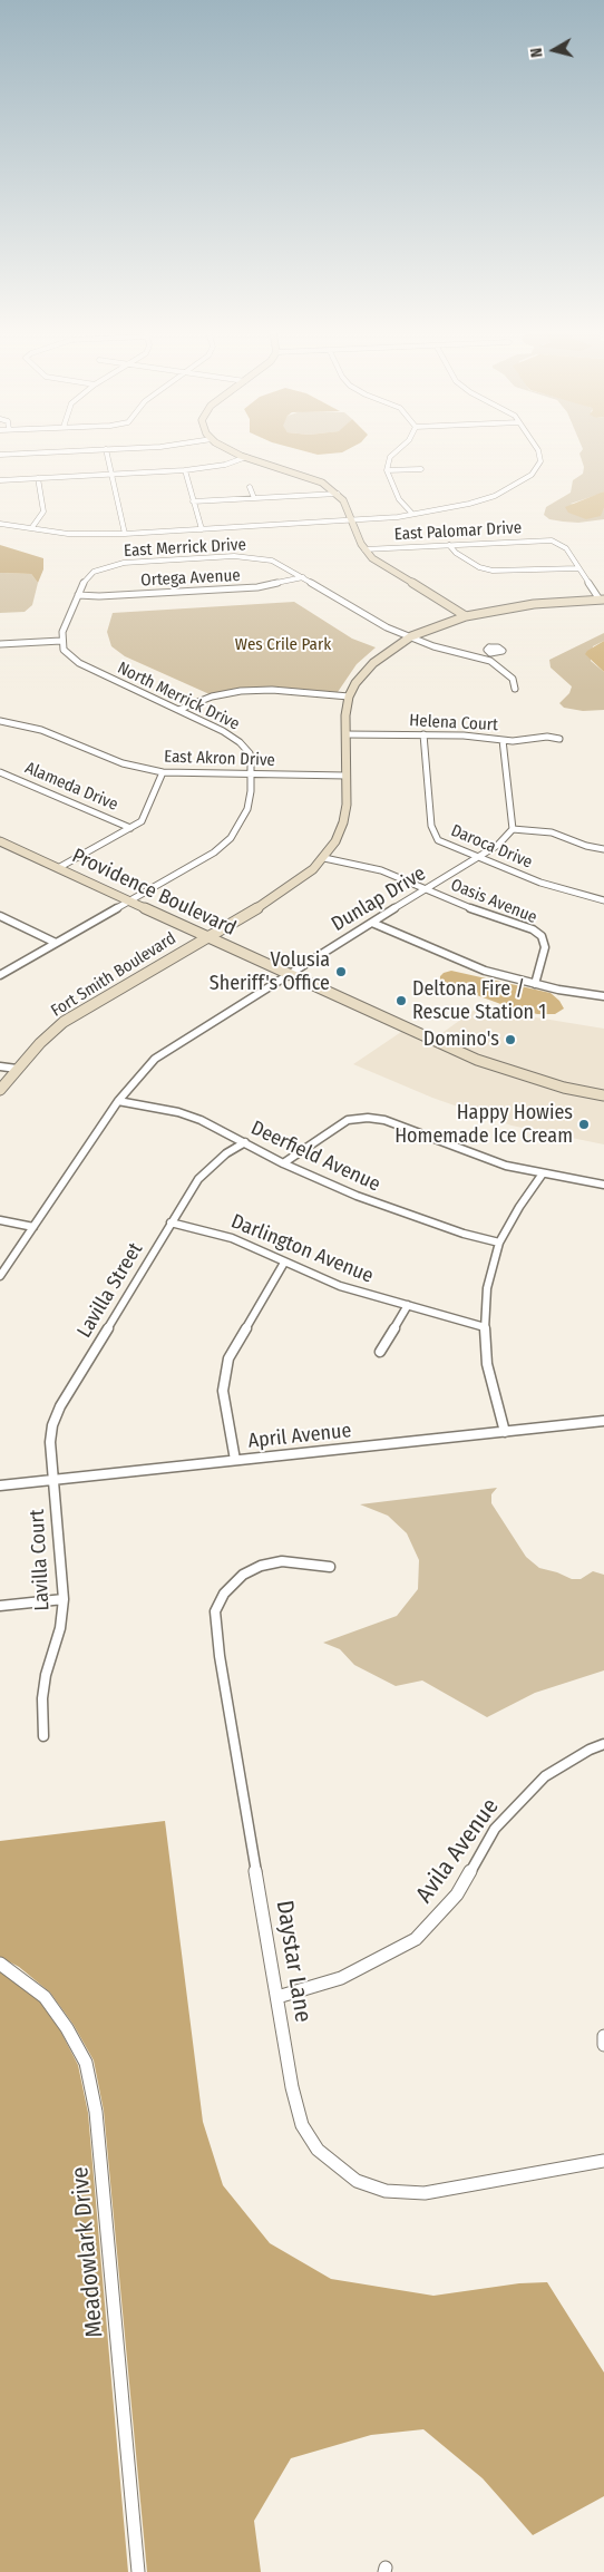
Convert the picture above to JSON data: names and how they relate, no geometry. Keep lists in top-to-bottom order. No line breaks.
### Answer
{"streets":{"street":["East Palomar Drive","East Merrick Drive","Ortega Avenue","North Merrick Drive","Helena Court","East Akron Drive","Alameda Drive","Daroca Drive","Providence Boulevard","Dunlap Drive","Oasis Avenue","Fort Smith Boulevard","Deerfield Avenue","Darlington Avenue","Lavilla Street","April Avenue","Lavilla Court","Avila Avenue","Daystar Lane","Meadowlark Drive"]},"crossings":[["East Merrick Drive","Ortega Avenue"],["East Merrick Drive","Fort Smith Boulevard"],["North Merrick Drive","East Akron Drive"],["North Merrick Drive","Providence Boulevard"],["Helena Court","Daroca Drive"],["Helena Court","Fort Smith Boulevard"],["East Akron Drive","Fort Smith Boulevard"],["Daroca Drive","Dunlap Drive"],["Providence Boulevard","Dunlap Drive"],["Providence Boulevard","Fort Smith Boulevard"],["Dunlap Drive","Oasis Avenue"],["Dunlap Drive","Deerfield Avenue"],["Oasis Avenue","Fort Smith Boulevard"],["Deerfield Avenue","Lavilla Street"],["Darlington Avenue","Lavilla Street"],["Lavilla Street","April Avenue"],["Lavilla Street","Lavilla Court"],["April Avenue","Lavilla Court"],["Avila Avenue","Daystar Lane"]],"parks":["Wes Crile Park"],"places":["Volusia Sheriff's Office","Deltona Fire / Rescue Station 1","Domino's","Happy Howies Homemade Ice Cream"],"north":"left"}
